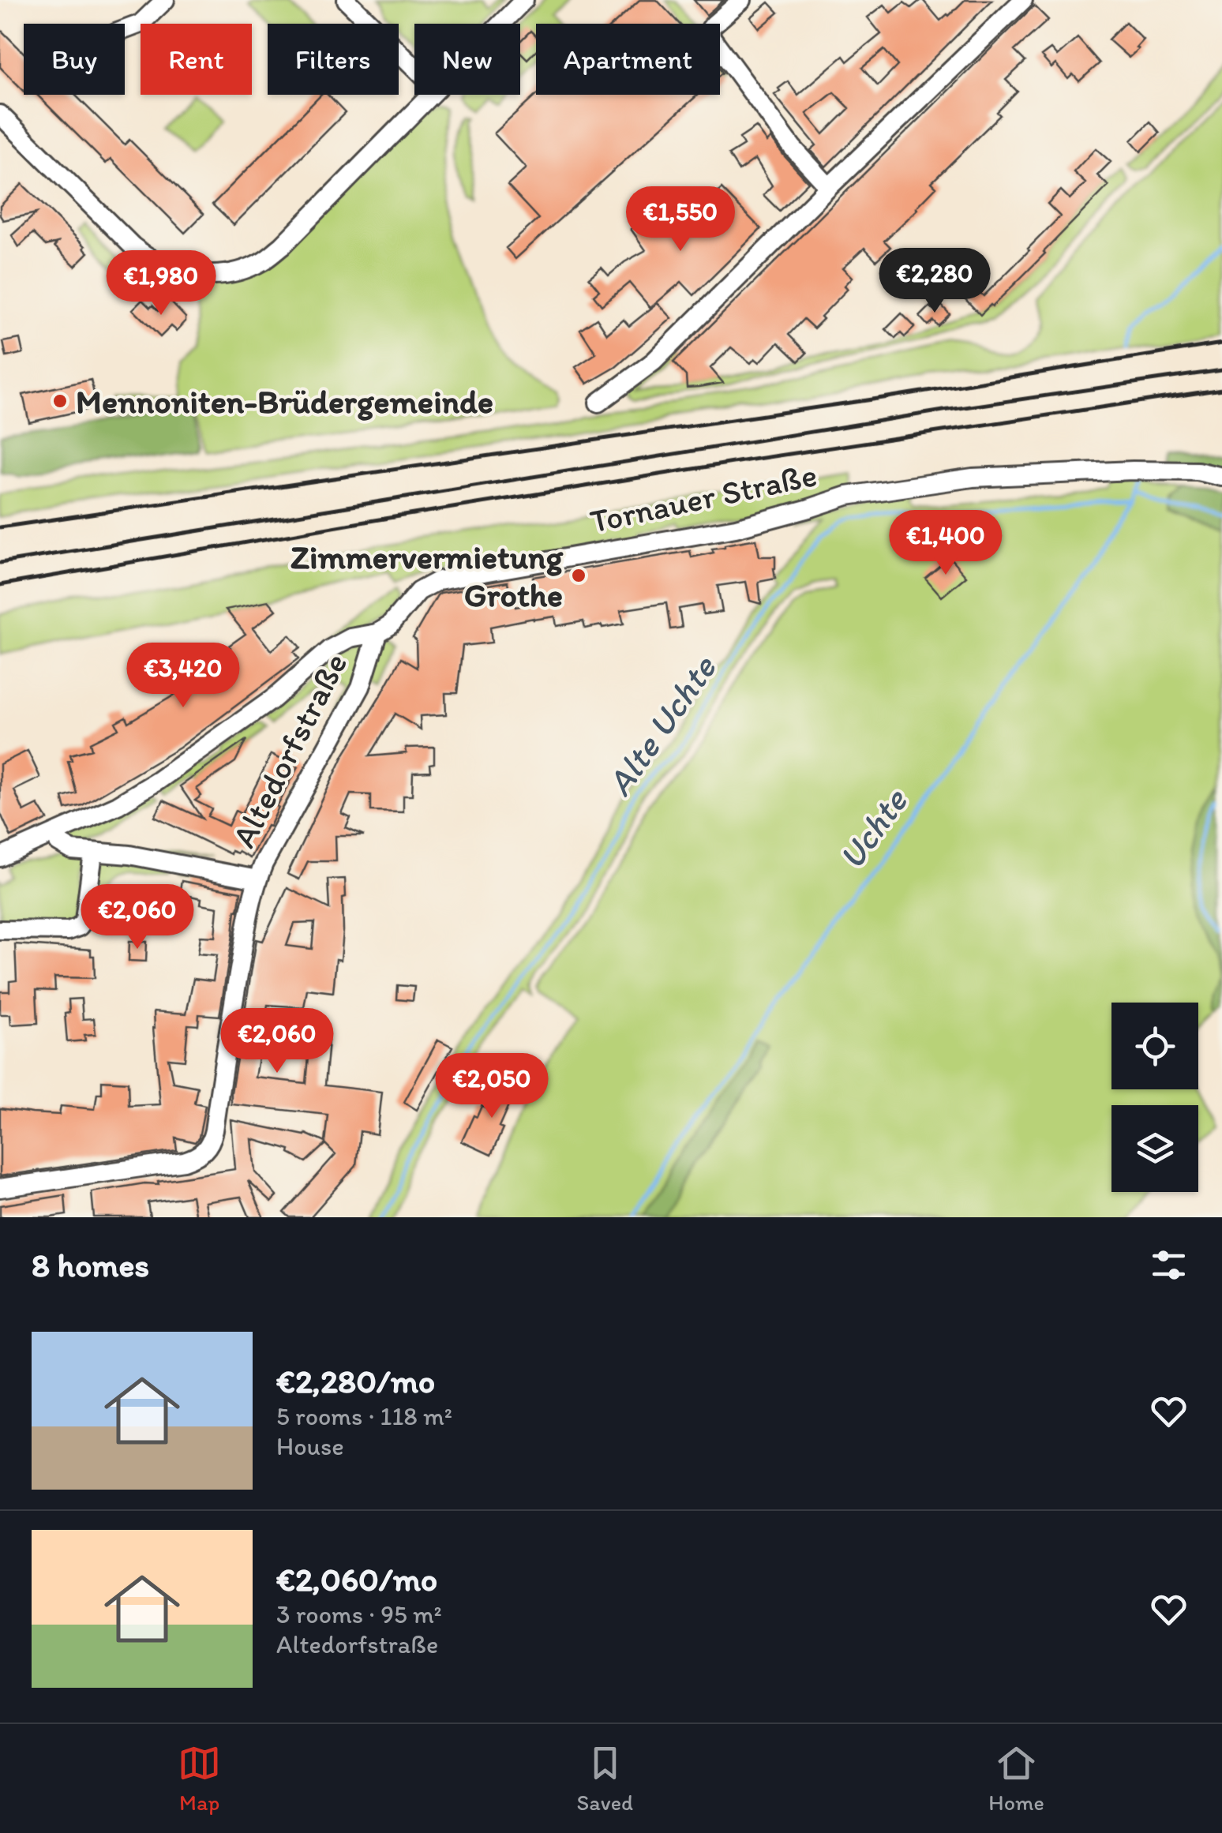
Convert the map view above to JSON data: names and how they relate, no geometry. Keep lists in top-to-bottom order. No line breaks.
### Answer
{"streets":{"street":["Tornauer Straße","Altedorfstraße"]},"crossings":[["Tornauer Straße","Altedorfstraße"]],"water":["Alte Uchte","Uchte"],"places":["Mennoniten-Brüdergemeinde","Zimmervermietung Grothe"],"page":{"chip":["Buy","Rent","Filters","New","Apartment"],"price":["€1,550","€2,280","€1,980","€1,400","€3,420","€2,060","€2,060","€2,050"],"heading":"8 homes","list":[{"name":"€2,280/mo","note":"5 rooms · 118 m² · House"},{"name":"€2,060/mo","note":"3 rooms · 95 m² · Altedorfstraße"}],"tabs":["Map","Saved","Home"]}}
